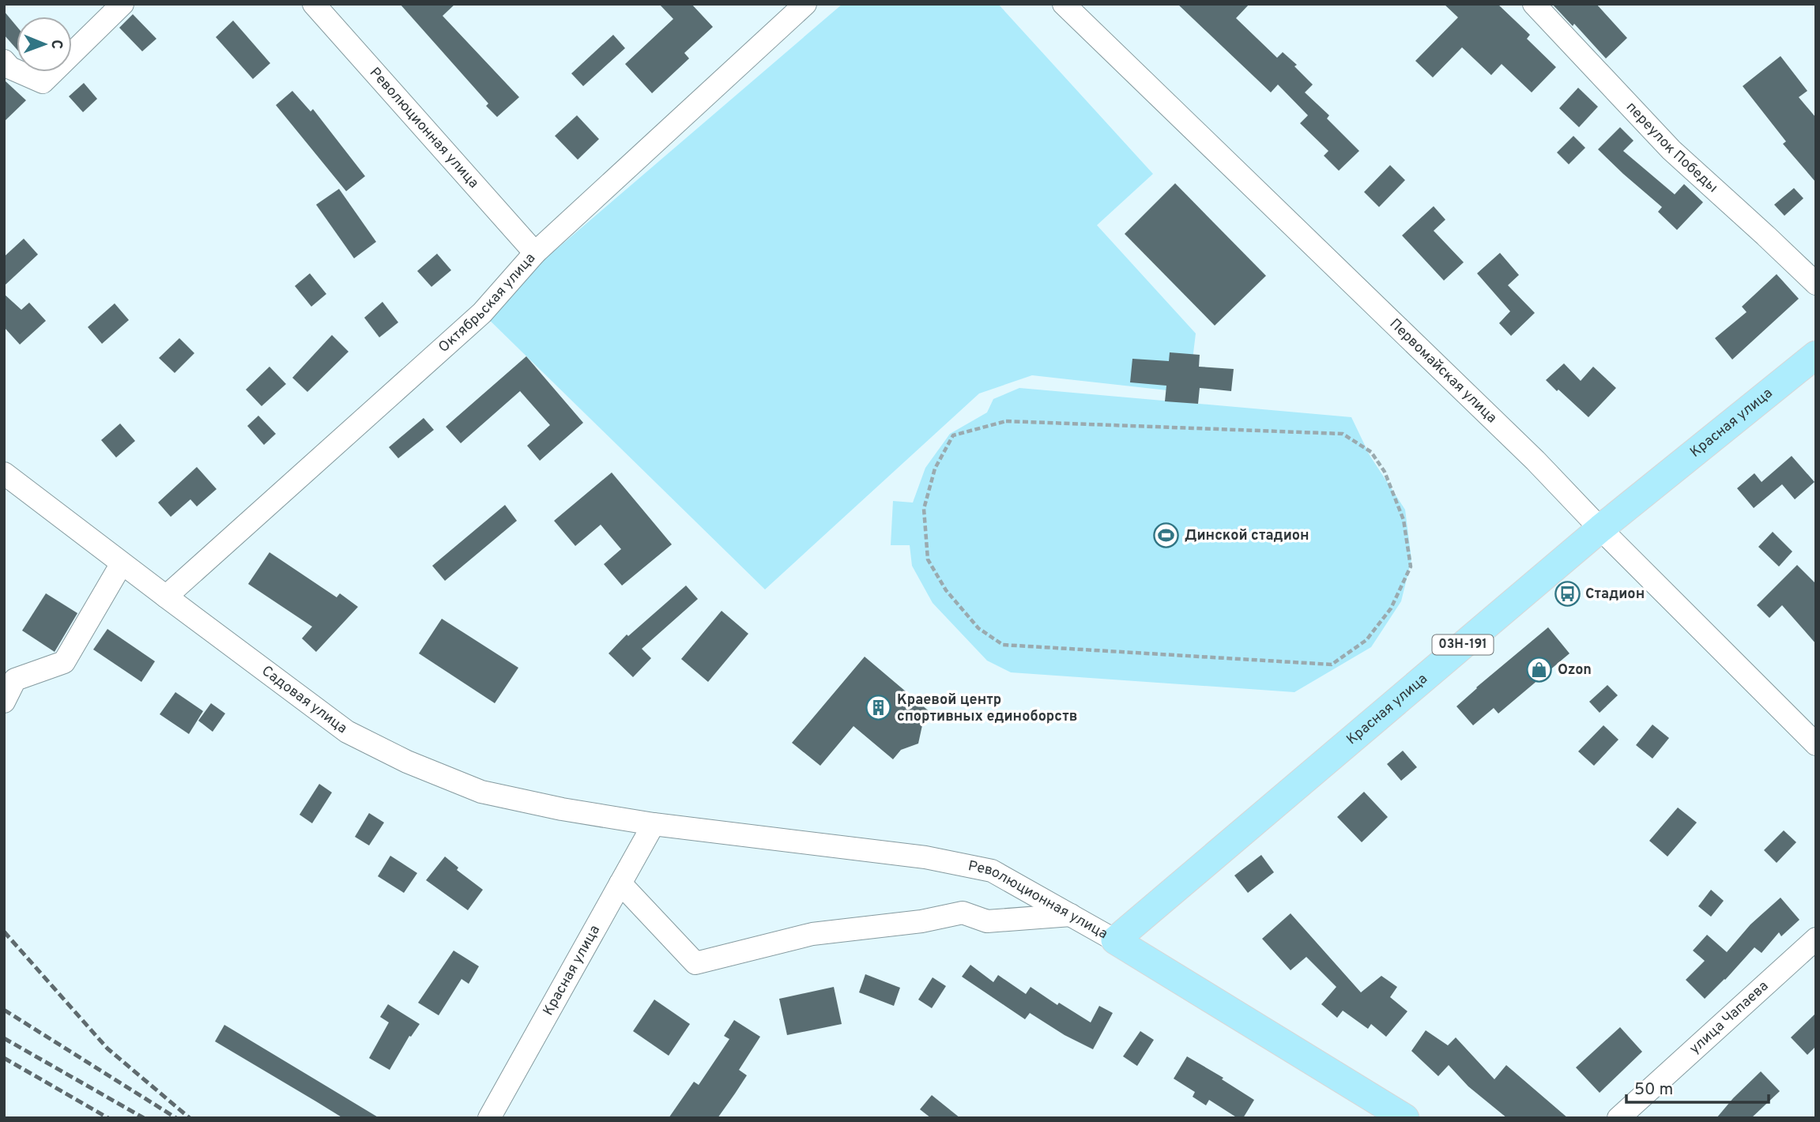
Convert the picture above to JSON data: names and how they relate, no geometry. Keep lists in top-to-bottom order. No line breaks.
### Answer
{"streets":{"main road":["Революционная улица","Красная улица","03Н-191"],"street":["переулок Победы","Октябрьская улица","Первомайская улица","Садовая улица","улица Чапаева"]},"crossings":[["Революционная улица","Октябрьская улица"],["Революционная улица","Красная улица"],["Революционная улица","Садовая улица"],["Октябрьская улица","Садовая улица"],["Первомайская улица","Красная улица"],["Красная улица","Садовая улица"]],"places":{"sports":["Динской стадион"],"bus stop":["Стадион"],"shop":["Ozon"],"building":["Краевой центр спортивных единоборств"]},"scale_bar":"50 m","north":"right"}
